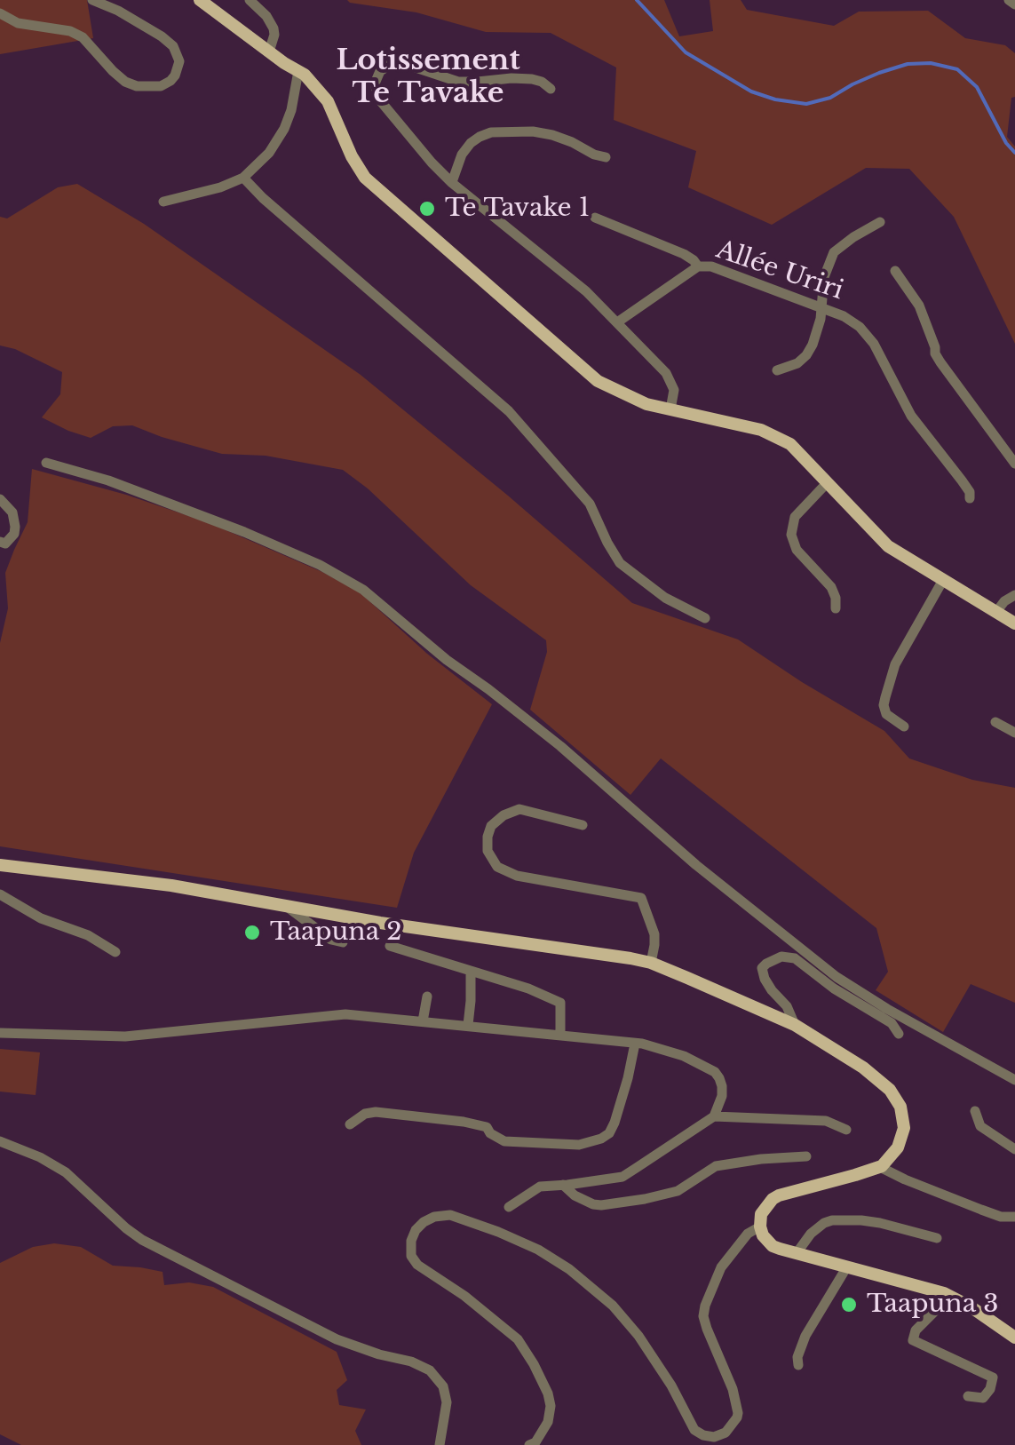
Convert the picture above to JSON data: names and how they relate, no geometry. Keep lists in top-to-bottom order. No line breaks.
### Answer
{"streets":{"street":["Allée Uriri"]},"districts":["Lotissement Te Tavake"],"places":["Te Tavake 1","Taapuna 2","Taapuna 3"]}
